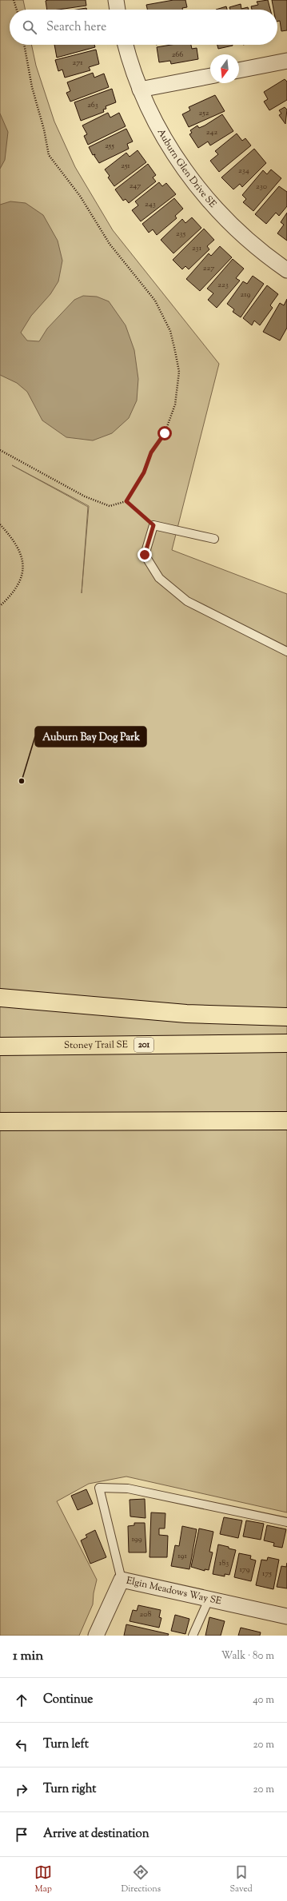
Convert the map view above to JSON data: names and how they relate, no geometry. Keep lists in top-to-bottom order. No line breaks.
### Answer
{"streets":{"highway":["201","Stoney Trail SE"],"street":["Auburn Glen Drive SE","Elgin Meadows Way SE"]},"places":["Auburn Bay Dog Park"],"house_numbers":["266","271","263","252","242","255","251","234","247","230","243","235","231","227","223","219","199","191","183","179","175","208"],"north":"bottom","page":{"search":"Search here","heading":["1 min","Walk · 80 m"],"list":[["Continue","40 m"],["Turn left","20 m"],["Turn right","20 m"],"Arrive at destination"],"nav":["Map","Directions","Saved"]}}
